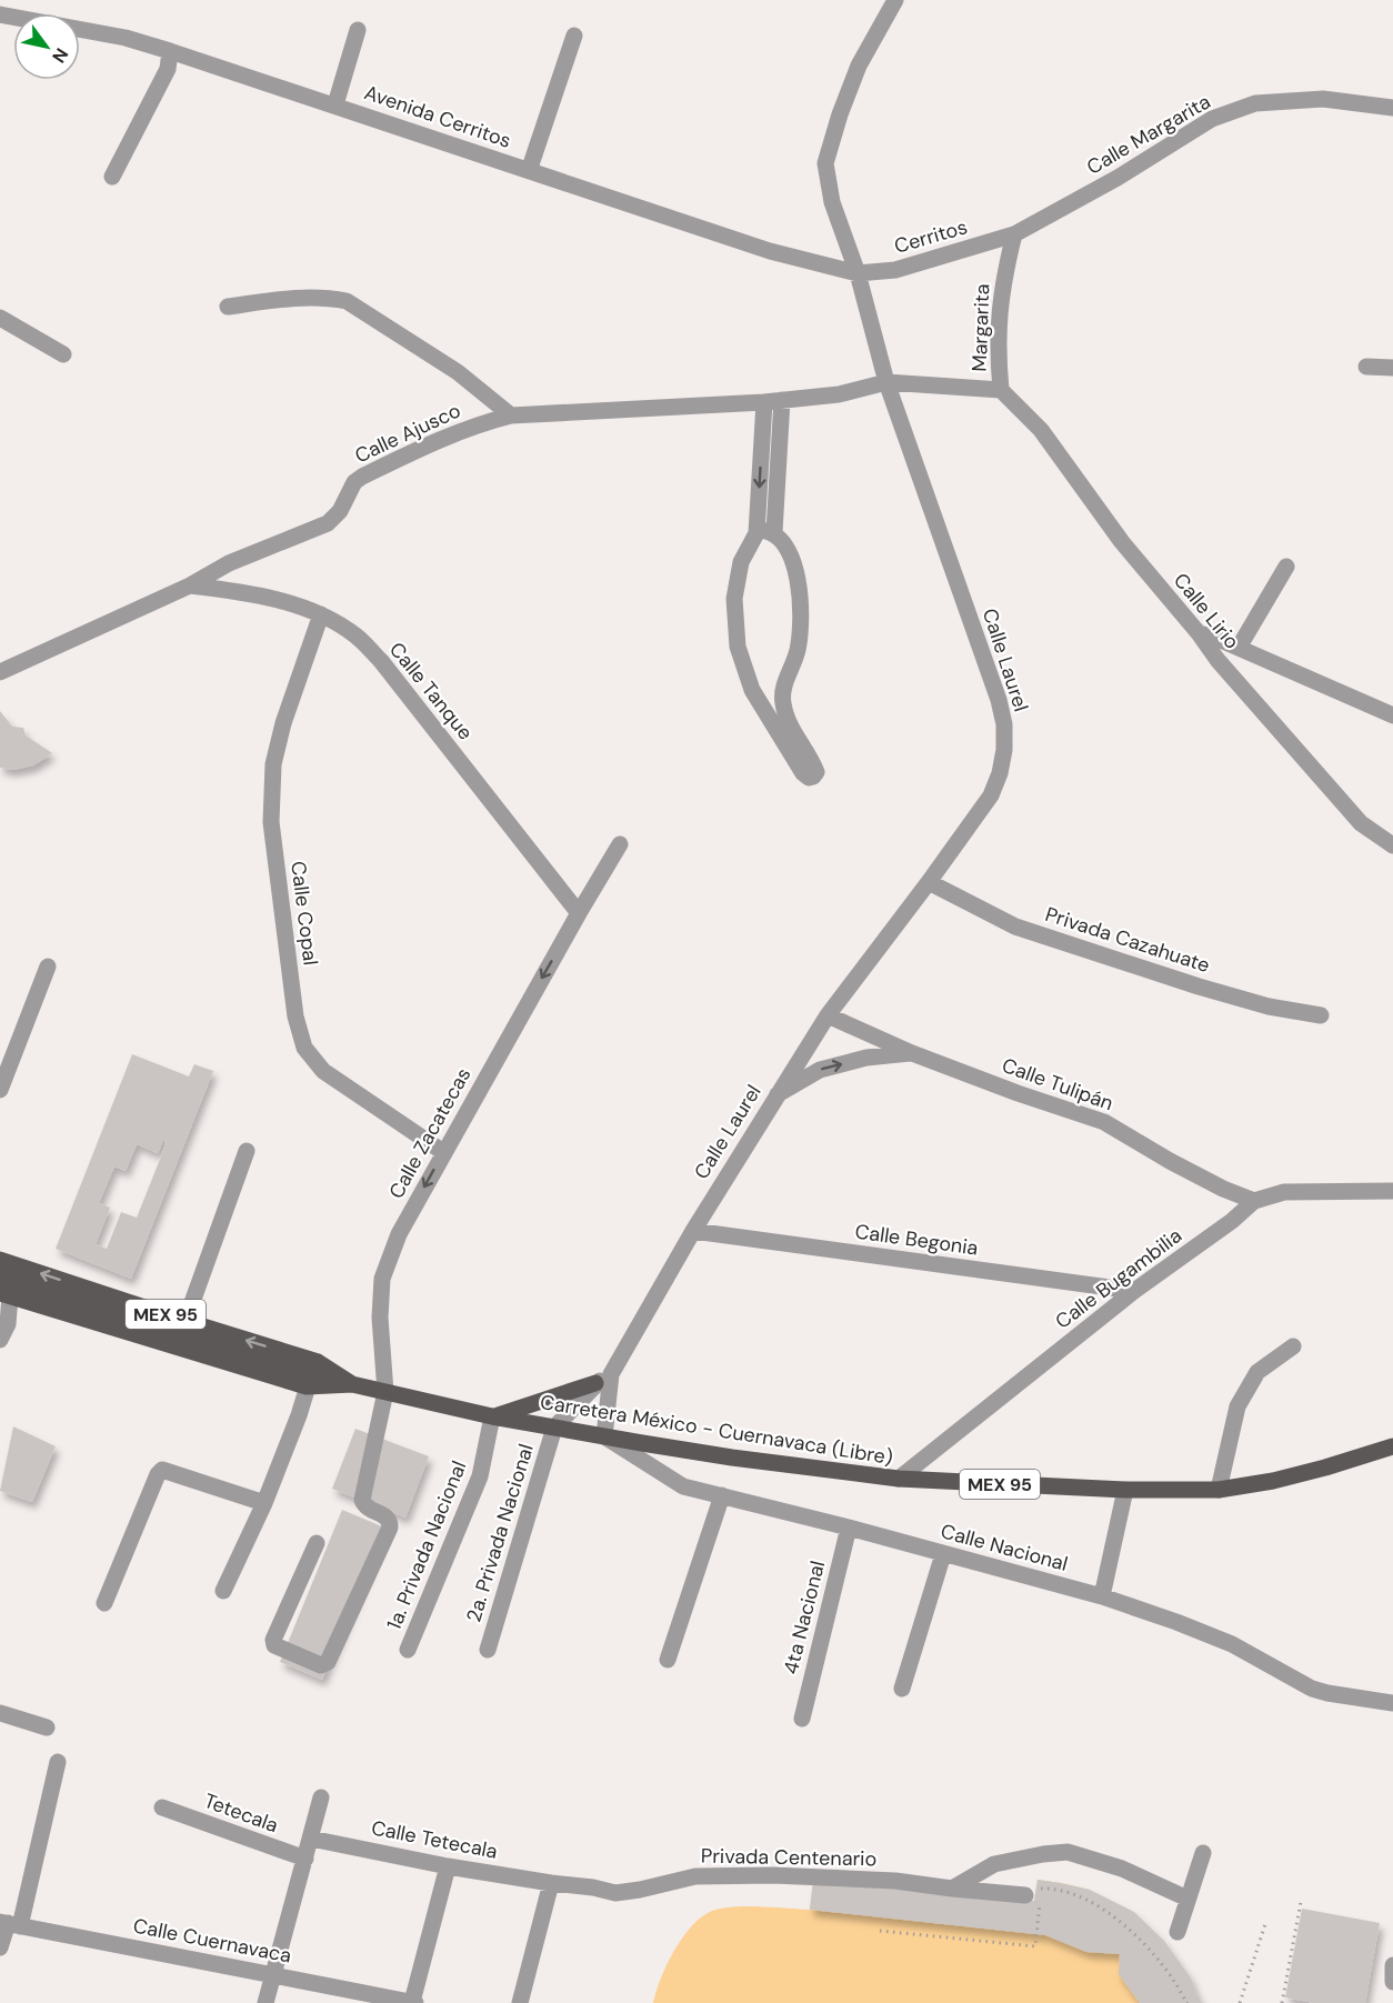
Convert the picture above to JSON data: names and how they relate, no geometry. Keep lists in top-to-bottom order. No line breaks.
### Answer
{"streets":{"main road":["MEX 95","Carretera México - Cuernavaca (Libre)"],"street":["Avenida Cerritos","Calle Margarita","Cerritos","Margarita","Calle Ajusco","Calle Lirio","Calle Laurel","Calle Tanque","Calle Copal","Privada Cazahuate","Calle Tulipán","Calle Zacatecas","Calle Begonia","Calle Bugambilia","2a. Privada Nacional","1a. Privada Nacional","Calle Nacional","4ta Nacional","Tetecala","Calle Tetecala","Privada Centenario","Calle Cuernavaca"]},"crossings":[["Avenida Cerritos","Cerritos"],["Avenida Cerritos","Calle Laurel"],["Calle Margarita","Cerritos"],["Calle Margarita","Margarita"],["Cerritos","Margarita"],["Cerritos","Calle Laurel"],["Margarita","Calle Ajusco"],["Margarita","Calle Lirio"],["Margarita","Calle Laurel"],["Calle Ajusco","Calle Laurel"],["Calle Ajusco","Calle Tanque"],["Calle Laurel","Privada Cazahuate"],["Calle Laurel","Calle Tulipán"],["Calle Laurel","Calle Begonia"],["Calle Laurel","Carretera México - Cuernavaca (Libre)"],["Calle Laurel","Calle Nacional"],["Calle Tanque","Calle Copal"],["Calle Tanque","Calle Zacatecas"],["Calle Copal","Calle Zacatecas"],["Calle Tulipán","Calle Bugambilia"],["Calle Zacatecas","Carretera México - Cuernavaca (Libre)"],["Calle Begonia","Calle Bugambilia"],["Calle Bugambilia","Carretera México - Cuernavaca (Libre)"],["Carretera México - Cuernavaca (Libre)","2a. Privada Nacional"],["Carretera México - Cuernavaca (Libre)","1a. Privada Nacional"],["Carretera México - Cuernavaca (Libre)","Calle Nacional"],["Calle Nacional","4ta Nacional"],["Calle Tetecala","Privada Centenario"]],"one_way":["Calle Zacatecas"],"north":"bottom right"}
